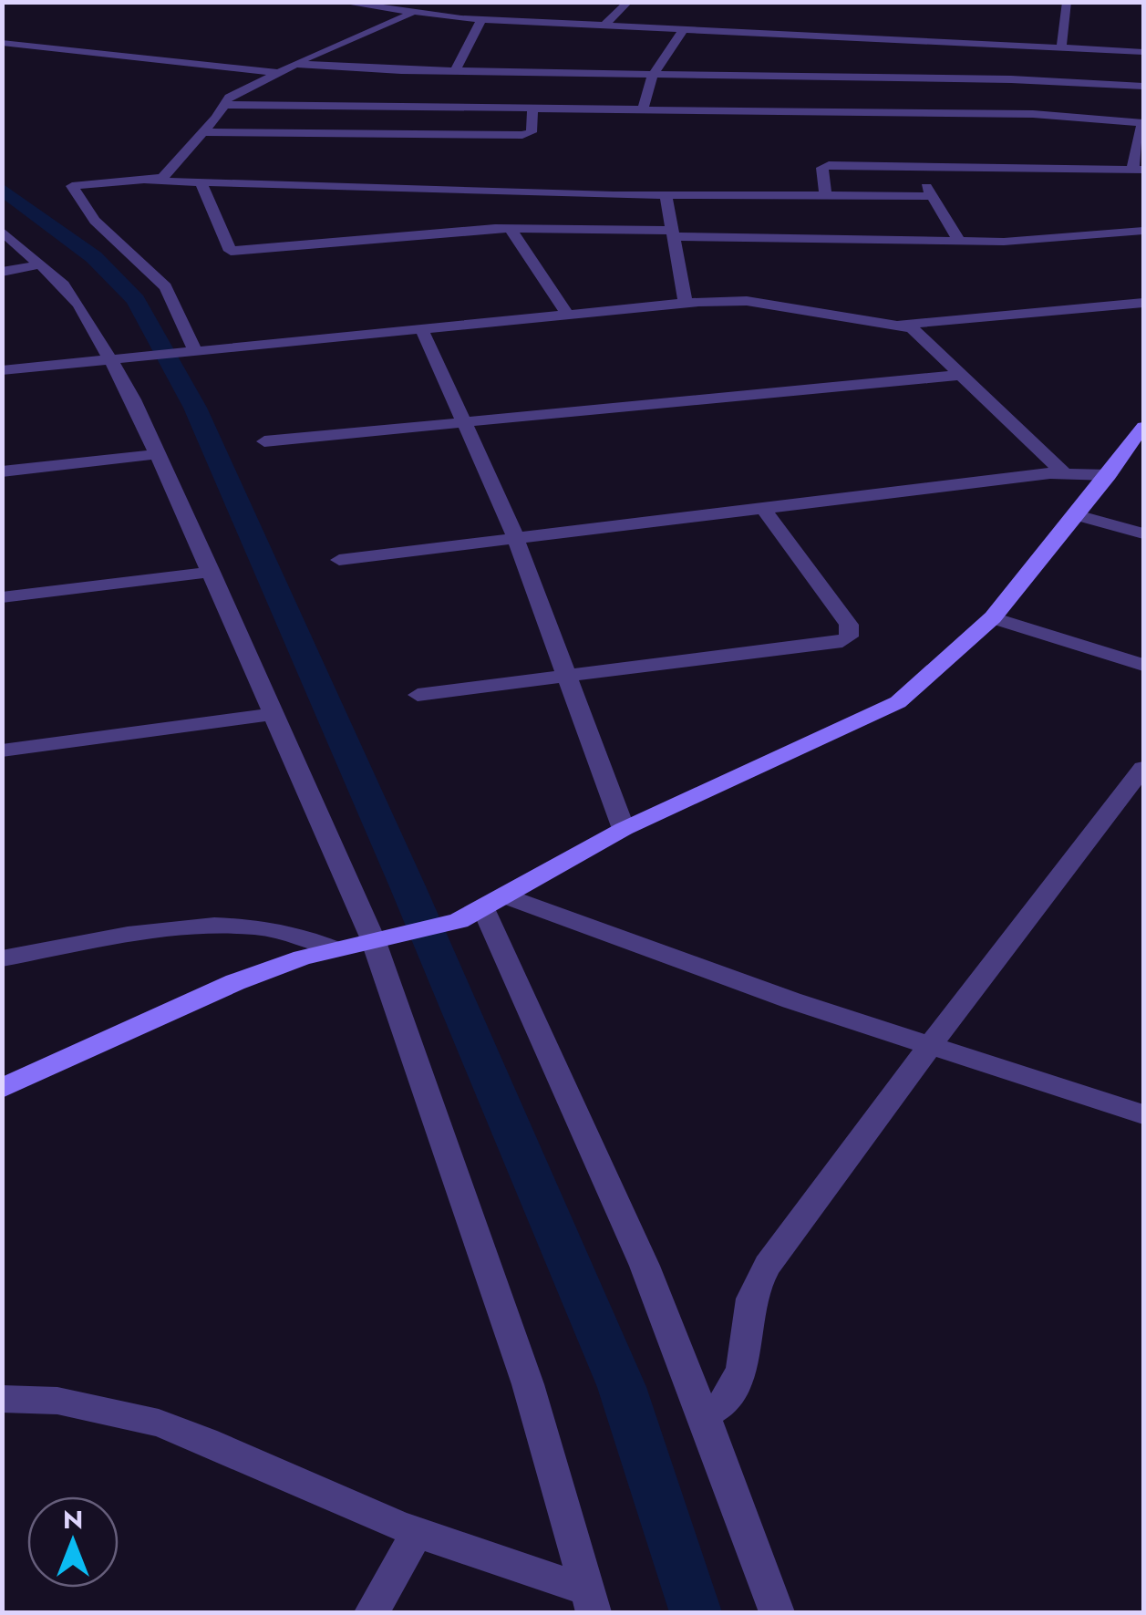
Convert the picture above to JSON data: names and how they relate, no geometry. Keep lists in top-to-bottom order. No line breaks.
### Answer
{"north":"top"}
